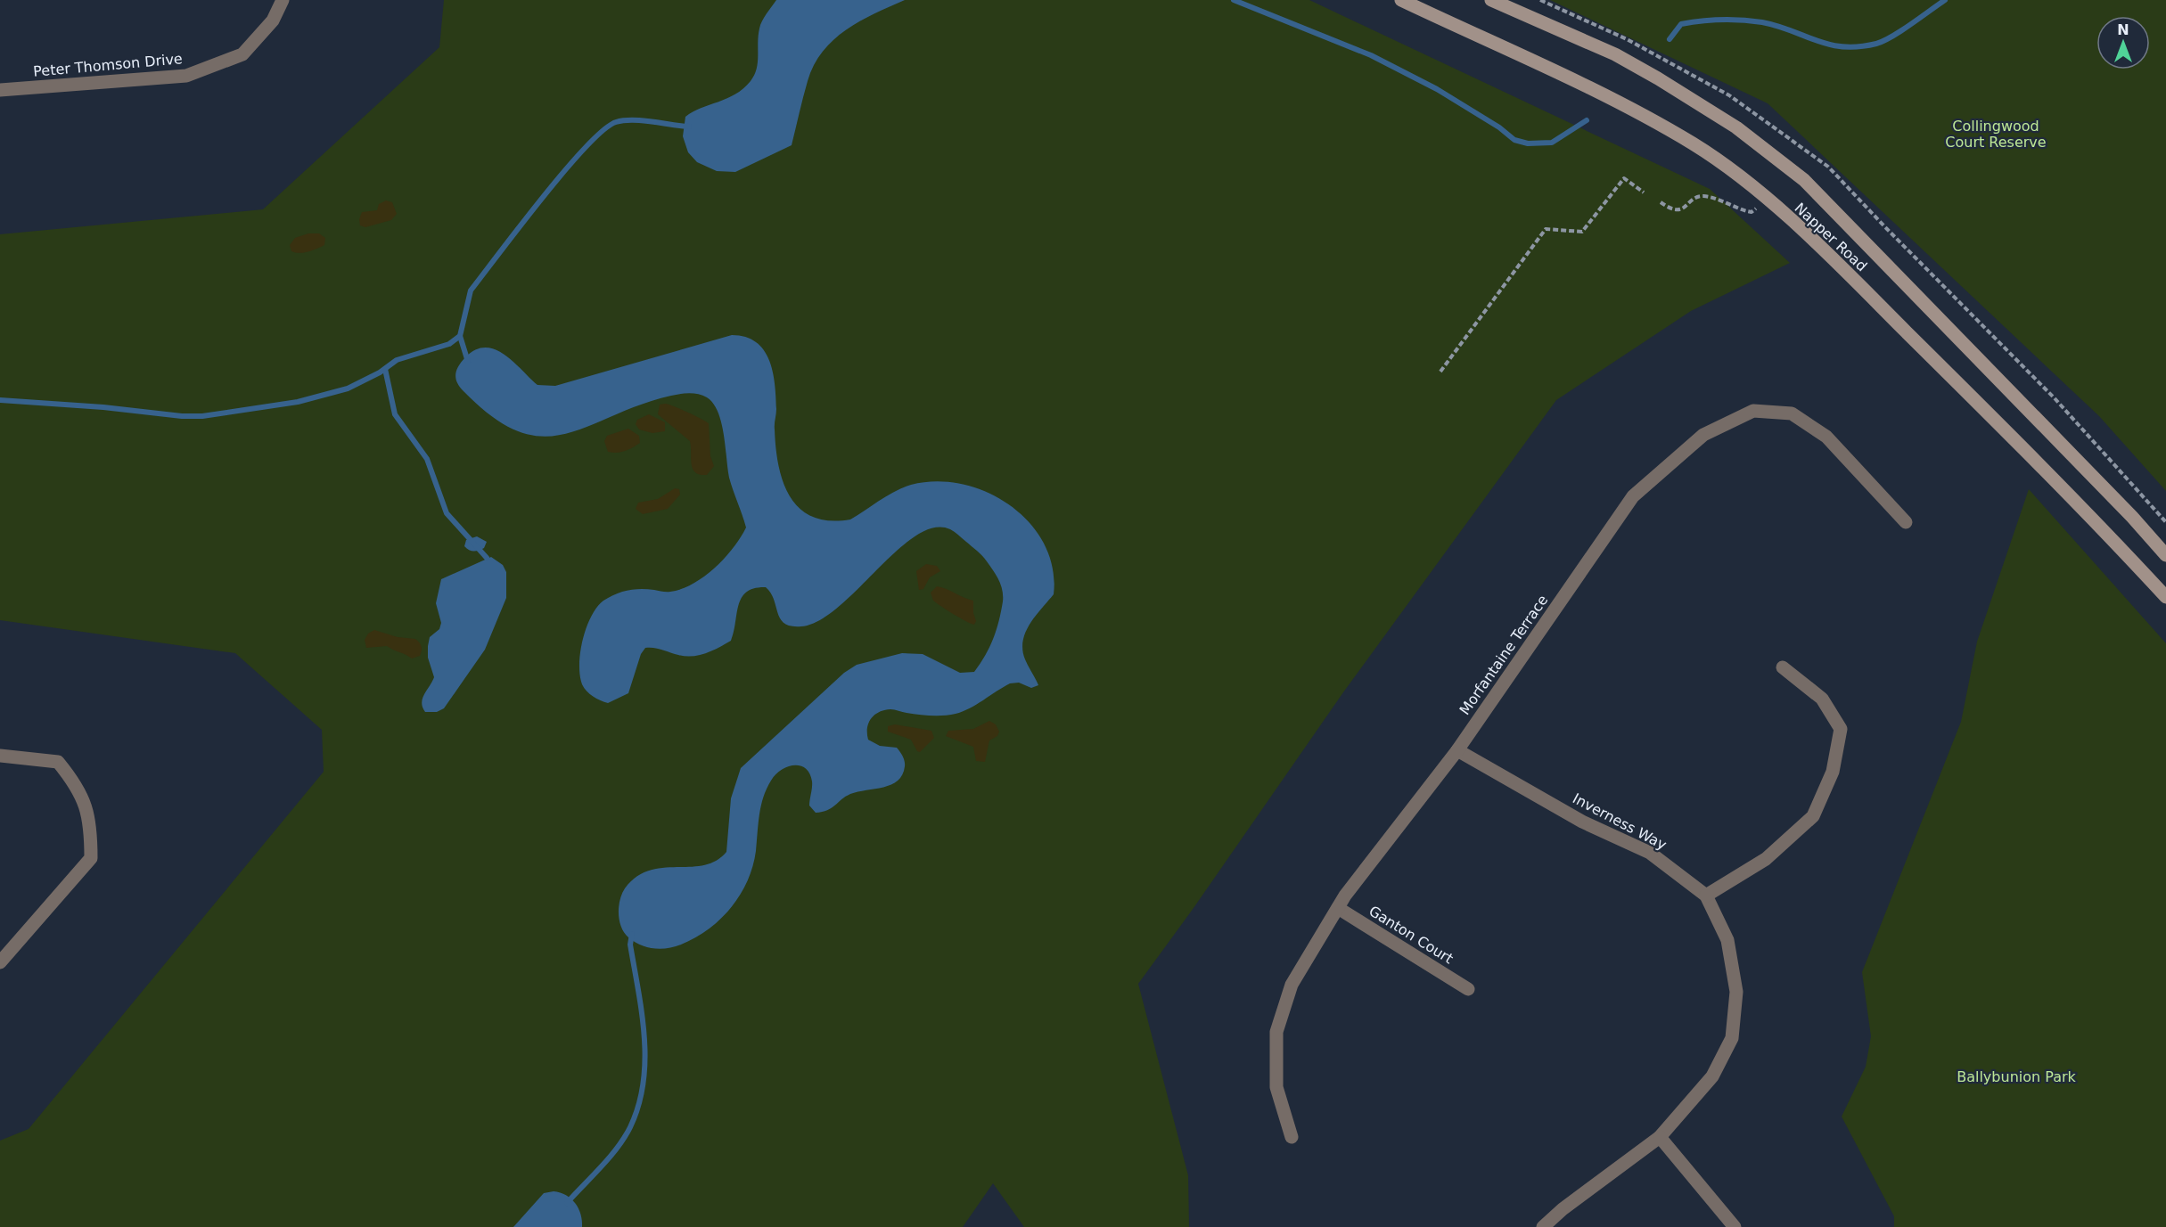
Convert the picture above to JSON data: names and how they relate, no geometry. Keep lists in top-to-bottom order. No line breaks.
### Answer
{"streets":{"main road":["Napper Road"],"street":["Peter Thomson Drive","Morfantaine Terrace","Inverness Way","Ganton Court"]},"crossings":[["Morfantaine Terrace","Inverness Way"],["Morfantaine Terrace","Ganton Court"]],"parks":["Collingwood Court Reserve","Ballybunion Park"],"north":"top"}
